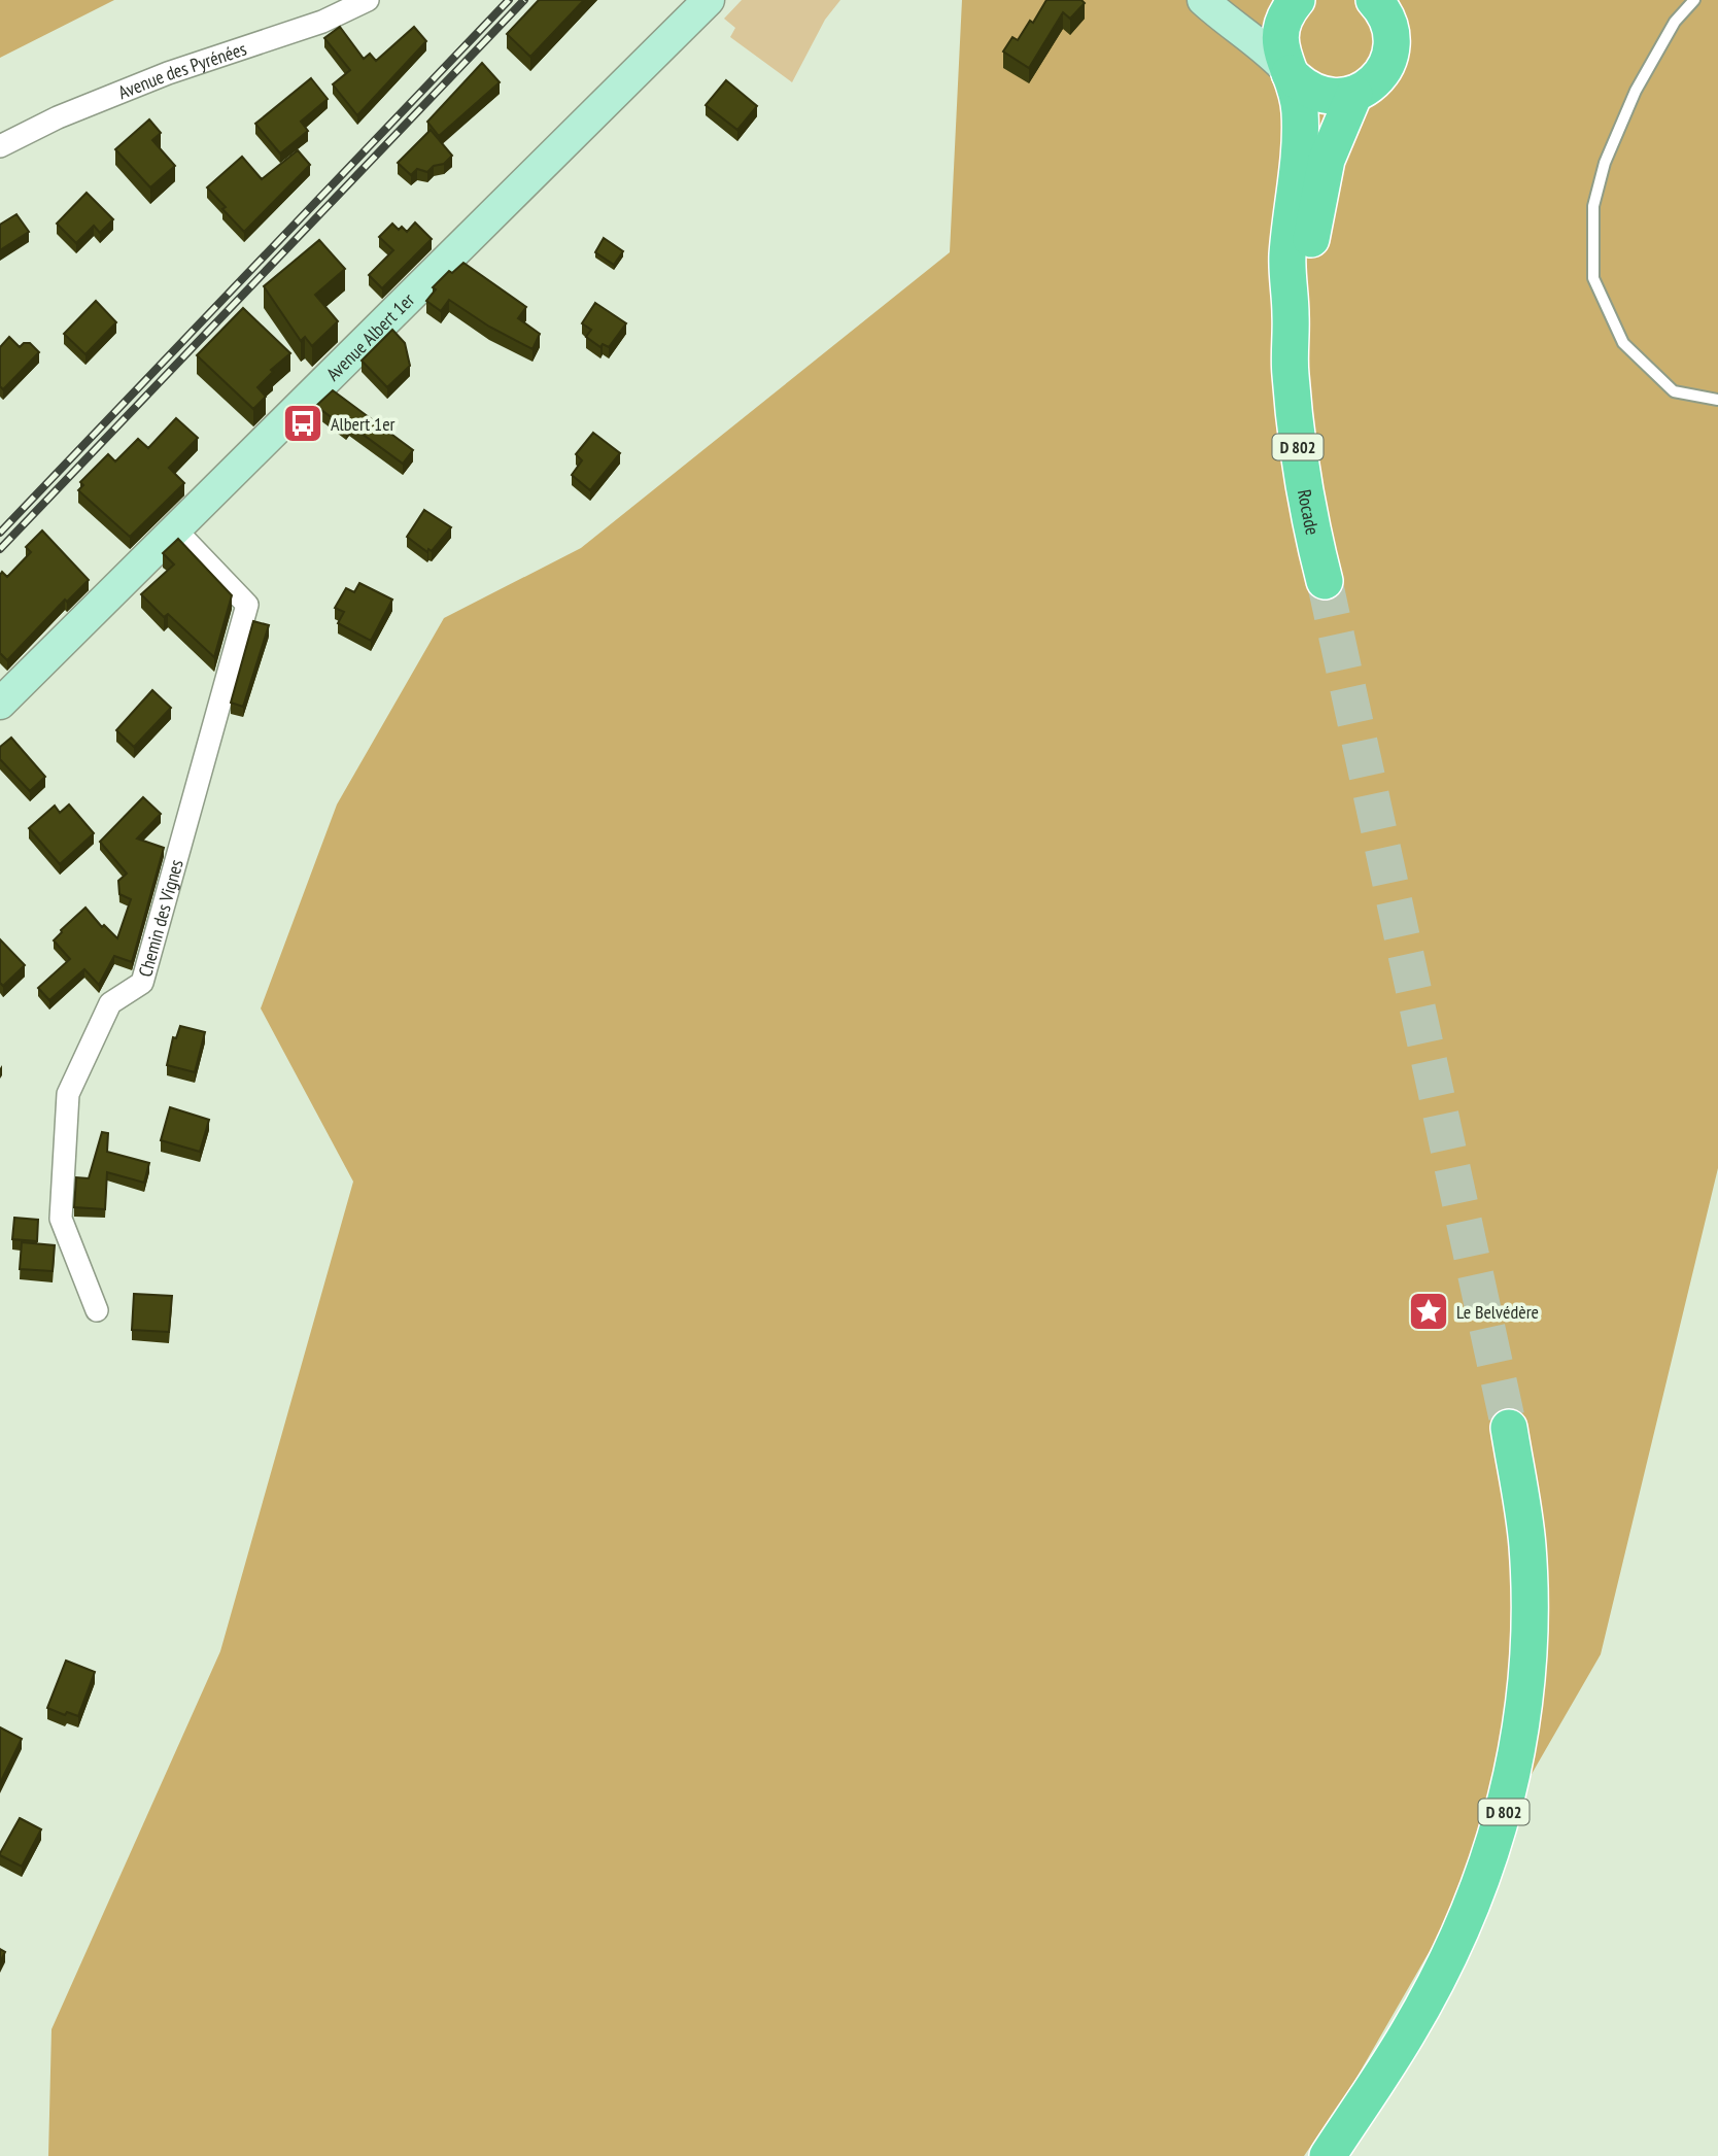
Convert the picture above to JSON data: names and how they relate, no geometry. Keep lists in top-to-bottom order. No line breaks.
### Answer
{"streets":{"main road":["Avenue Albert 1er","D 802","Rocade"],"street":["Avenue des Pyrénées","Chemin des Vignes"]},"crossings":[["Avenue Albert 1er","Chemin des Vignes"],["D 802","Rocade"]],"places":{"bus stop":["Albert 1er"],"place":["Le Belvédère"]}}
